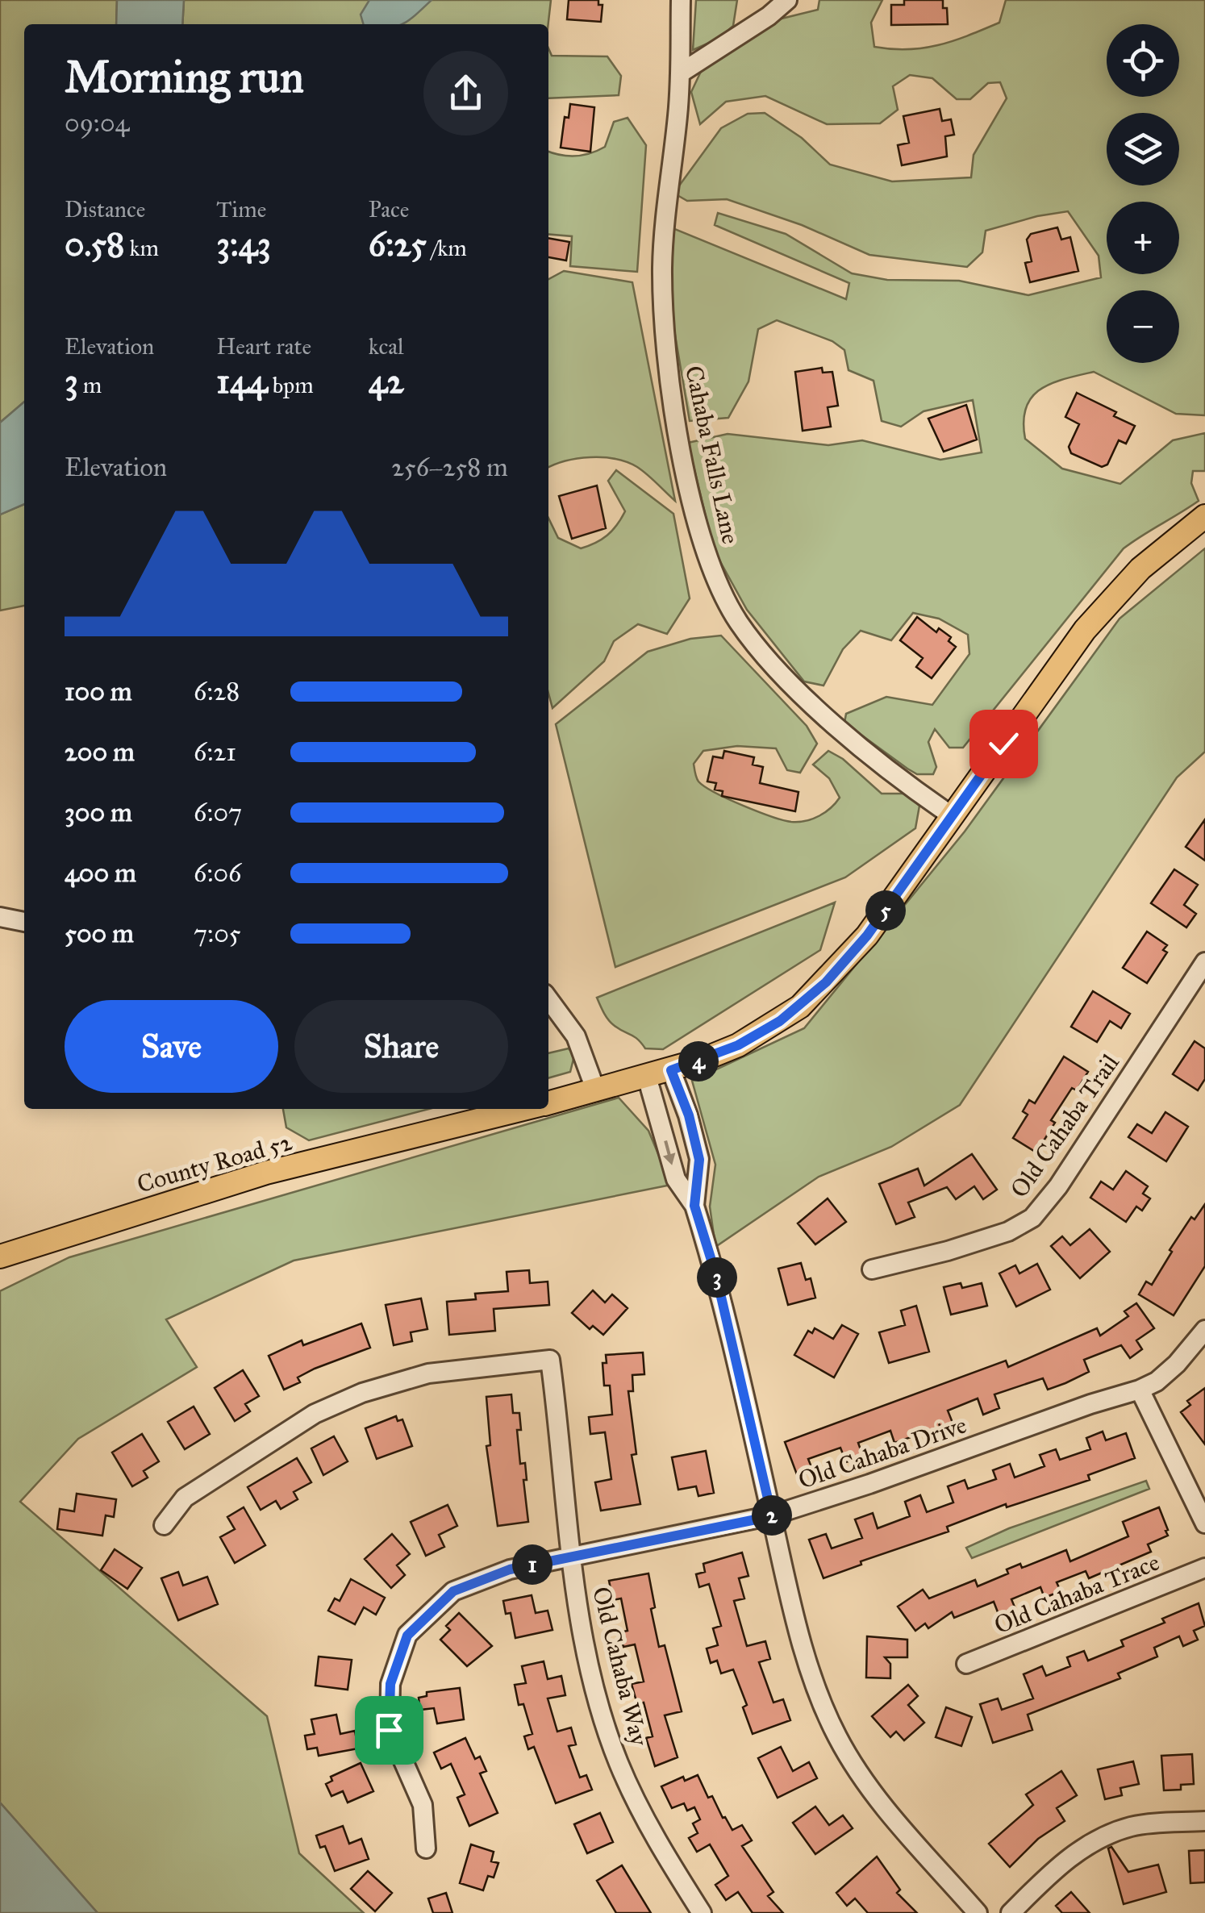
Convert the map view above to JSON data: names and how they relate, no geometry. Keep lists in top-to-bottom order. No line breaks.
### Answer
{"streets":{"main road":["County Road 52"],"street":["Cahaba Falls Lane","Old Cahaba Trail","Old Cahaba Drive","Old Cahaba Trace","Old Cahaba Way"]},"crossings":[["Cahaba Falls Lane","County Road 52"],["Old Cahaba Drive","Old Cahaba Way"]],"page":{"map_buttons":["+","−"],"heading":["Morning run","09:04"],"stats":[["Distance","0.58 km"],["Time","3:43"],["Pace","6:25 /km"],["Elevation","3 m"],["Heart rate","144 bpm"],["kcal","42"]],"chart":["Elevation","256–258 m"],"list":[{"name":"100 m","note":"6:28"},{"name":"200 m","note":"6:21"},{"name":"300 m","note":"6:07"},{"name":"400 m","note":"6:06"},{"name":"500 m","note":"7:05"}],"pins":["5","4","3","2","1"],"buttons":["Save","Share"]}}
